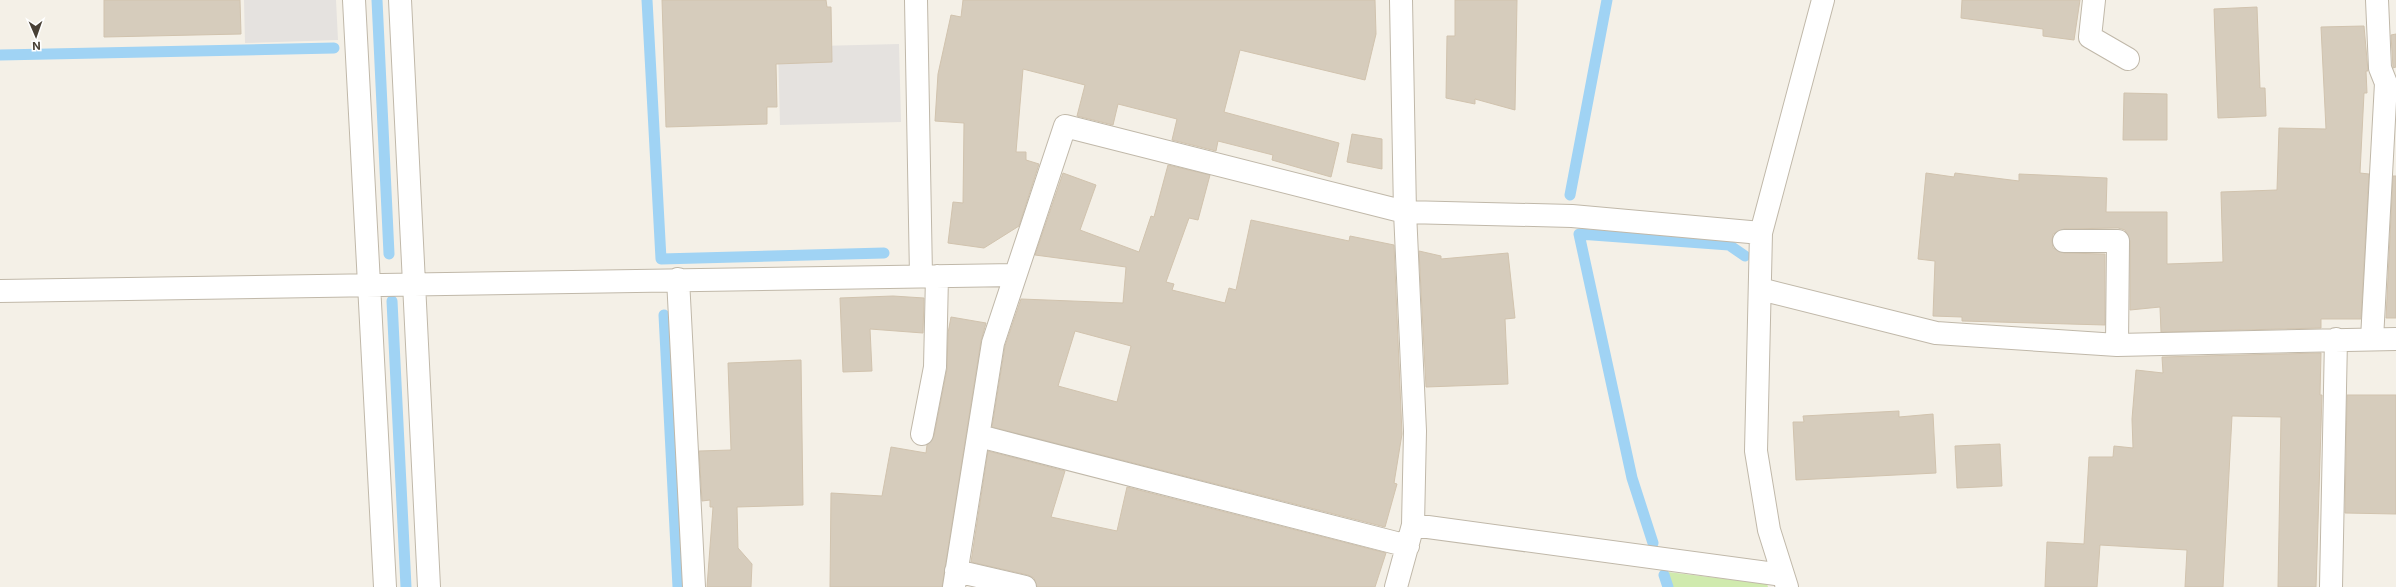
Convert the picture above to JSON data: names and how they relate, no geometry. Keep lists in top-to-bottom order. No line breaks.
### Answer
{"north":"bottom"}
